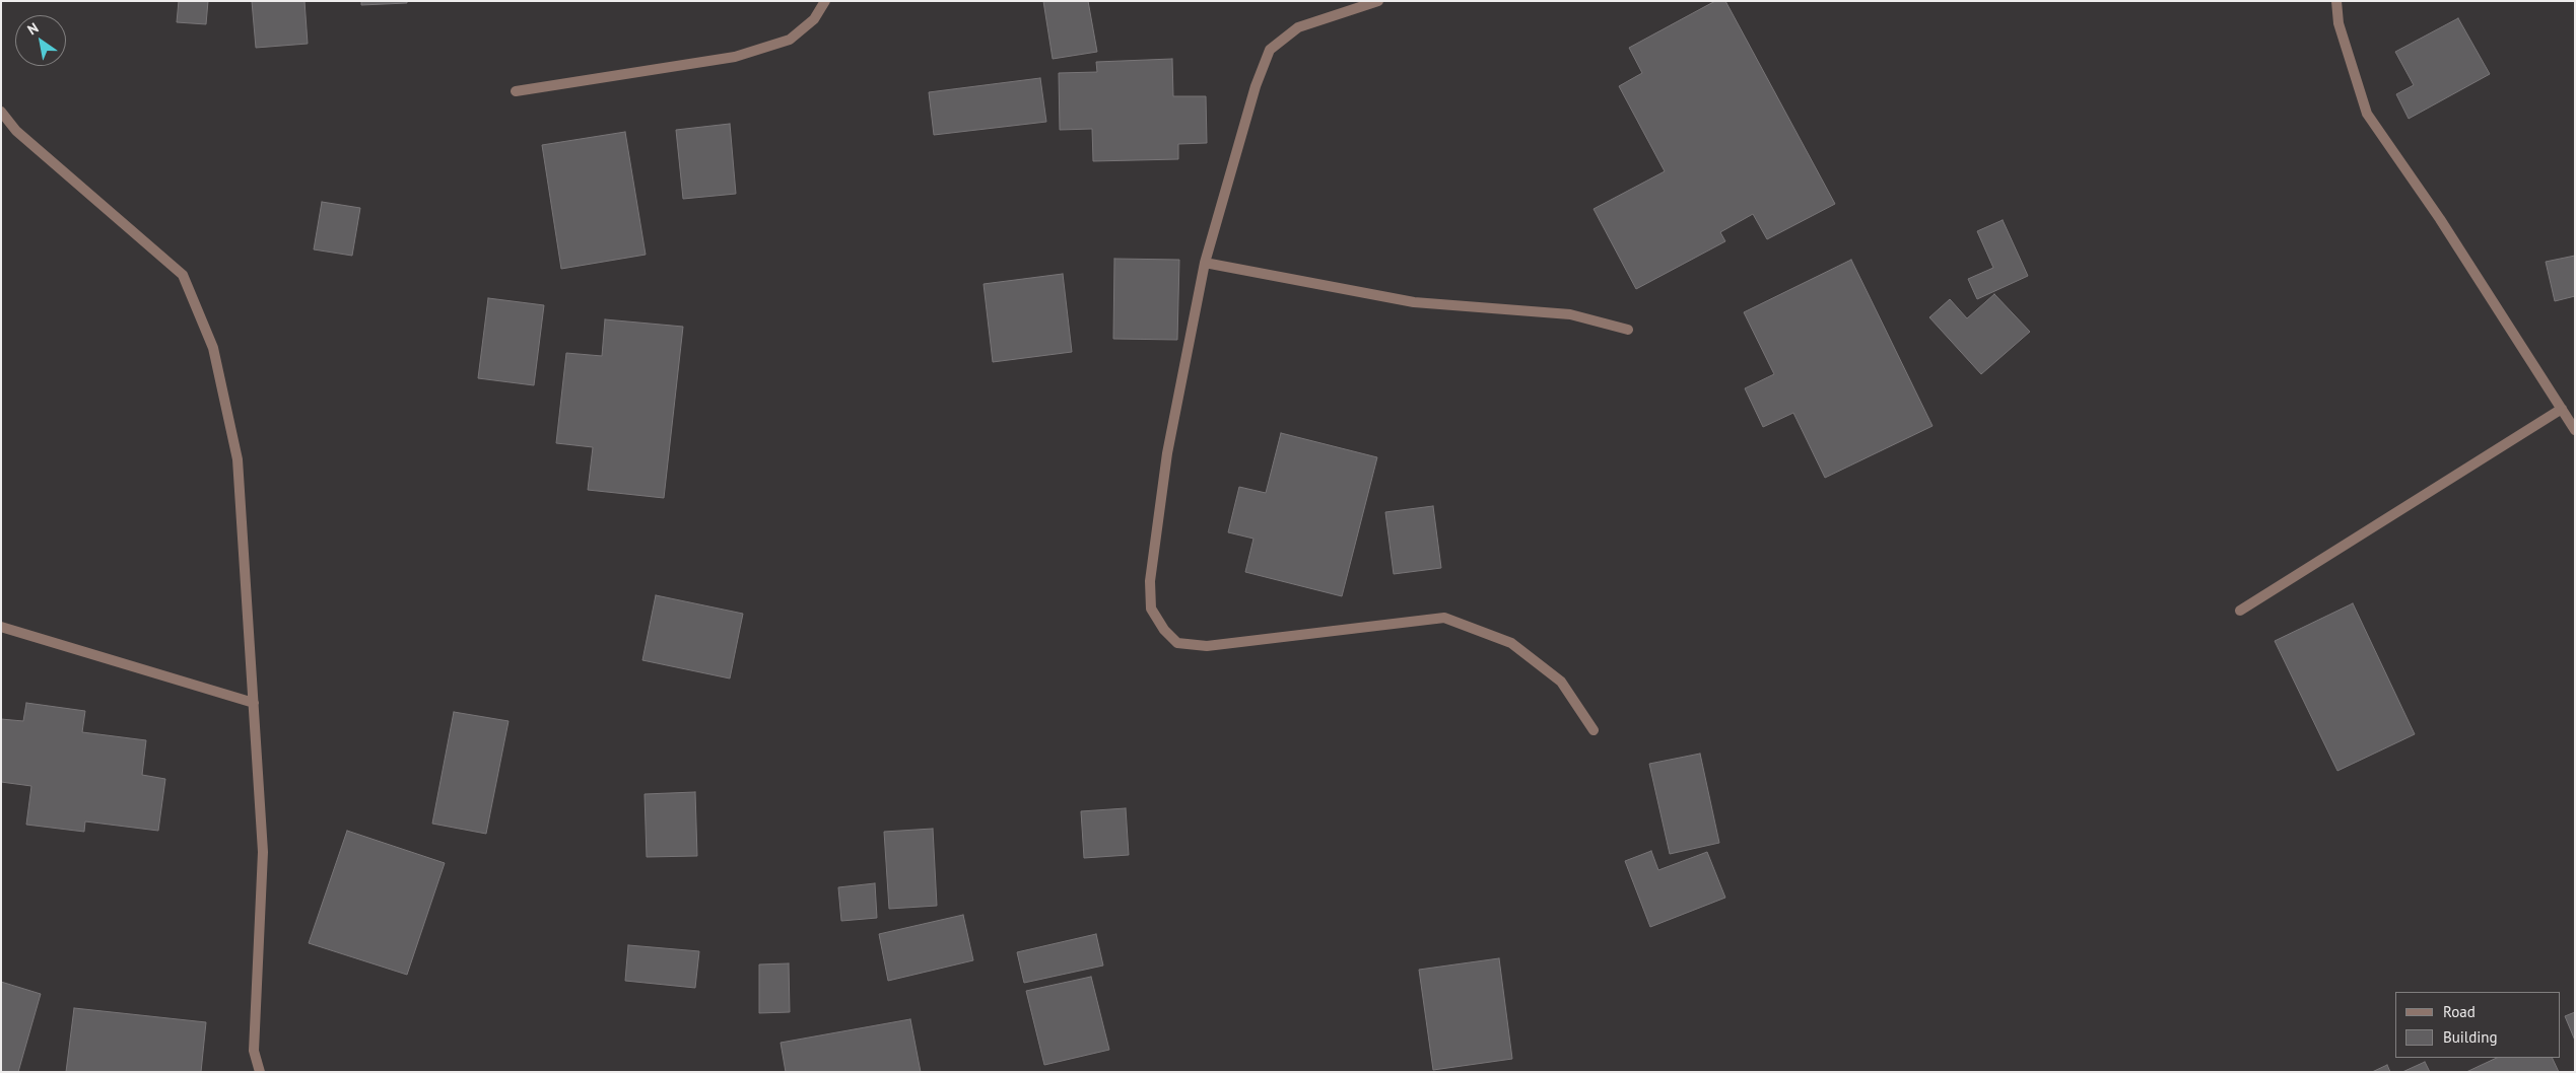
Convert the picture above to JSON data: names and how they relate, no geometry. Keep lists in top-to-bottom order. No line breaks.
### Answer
{"legend":["Road","Building"],"north":"top left"}
